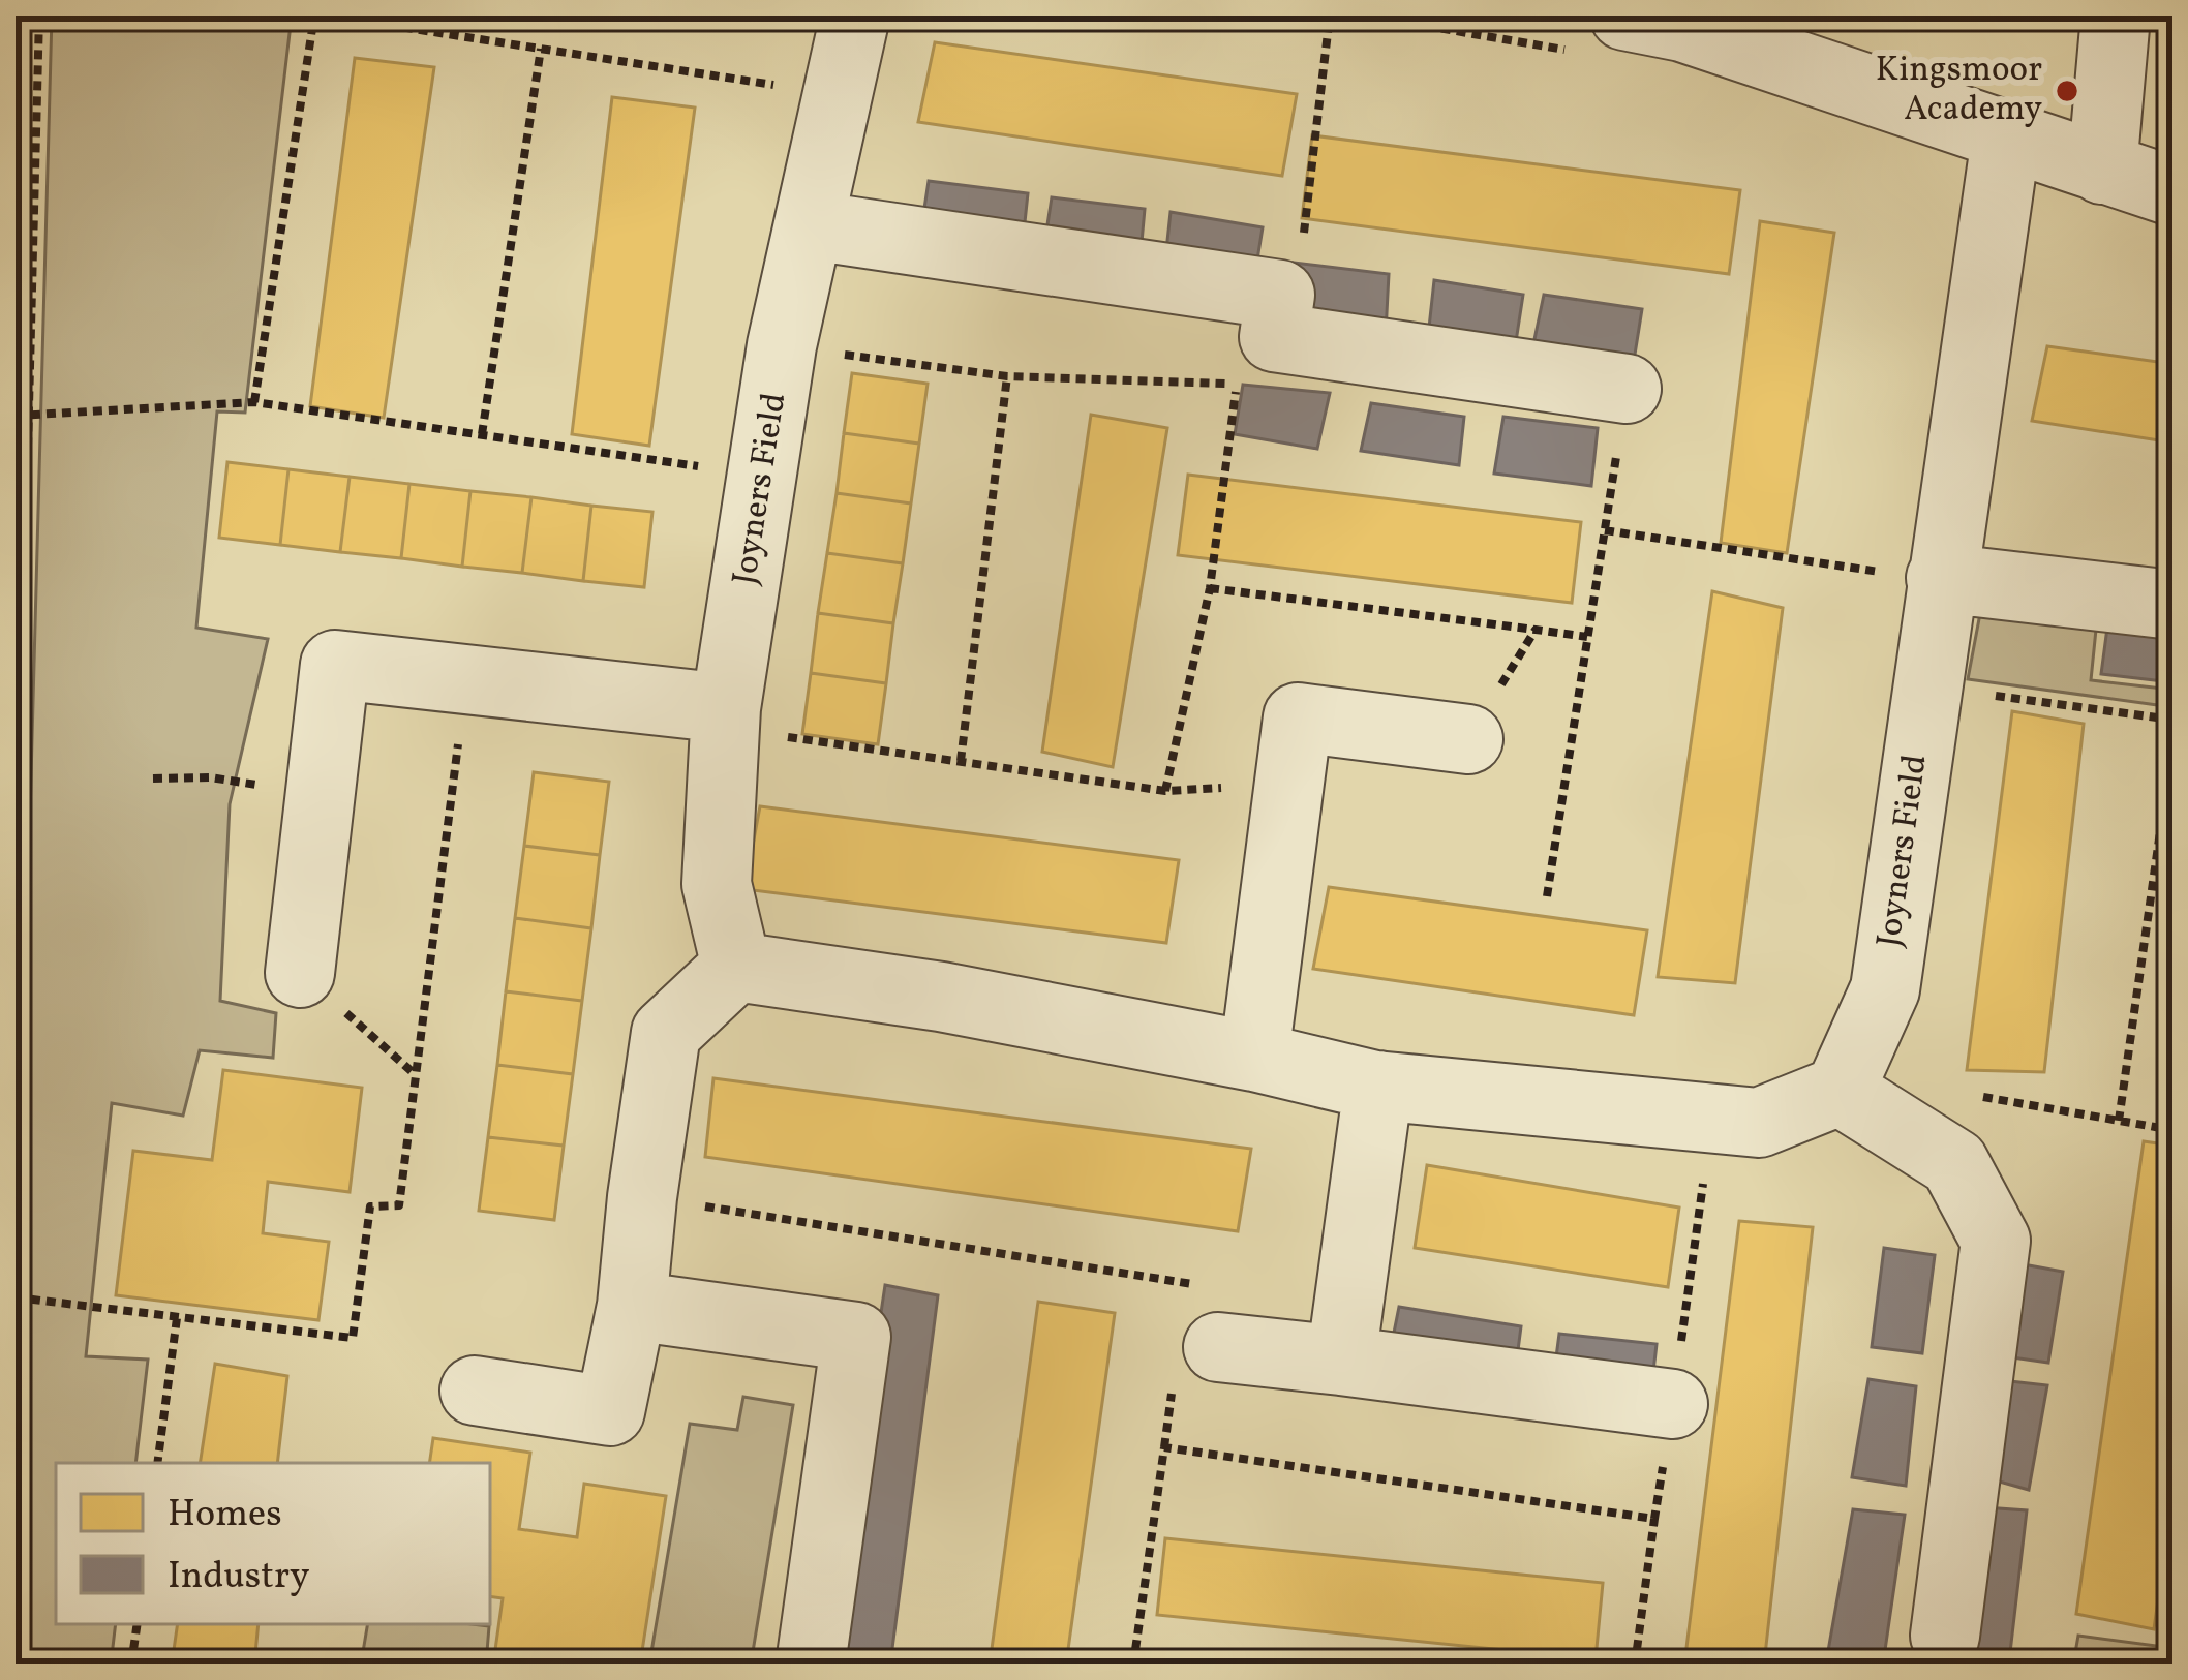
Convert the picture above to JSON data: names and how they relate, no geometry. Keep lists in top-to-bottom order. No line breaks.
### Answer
{"streets":{"street":["Joyners Field"]},"places":["Kingsmoor Academy"],"legend":["Homes","Industry"]}
